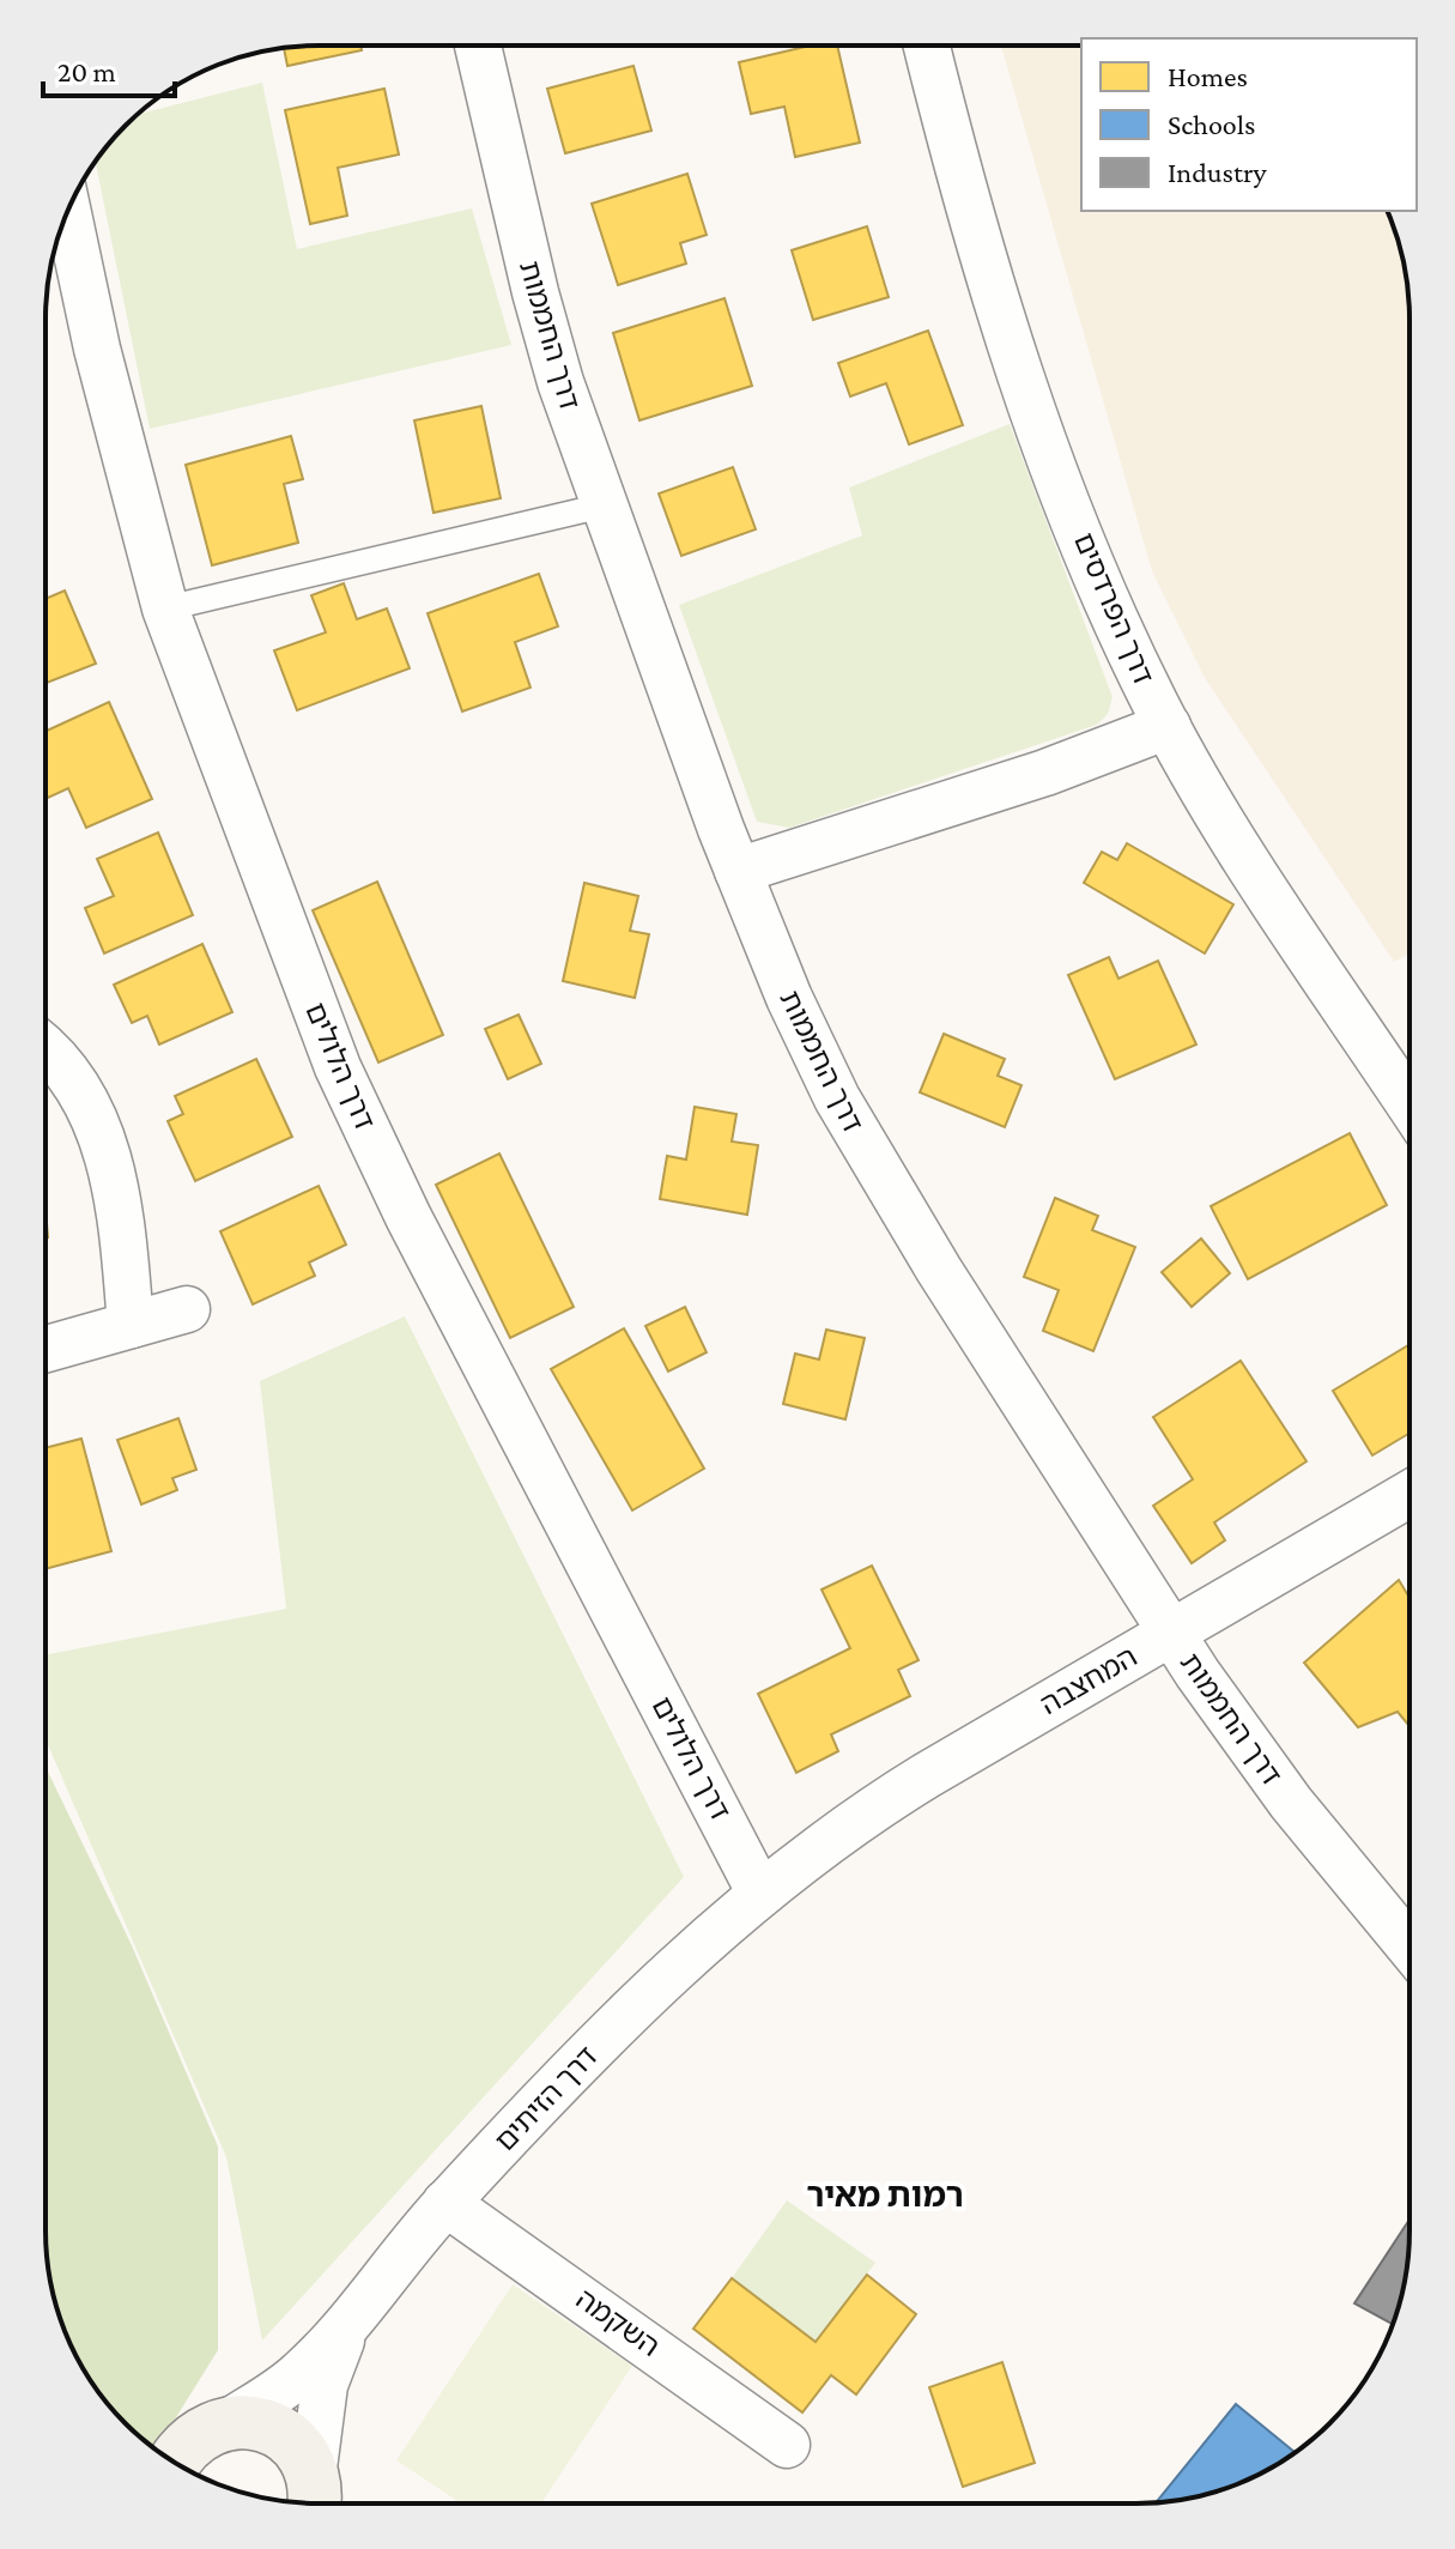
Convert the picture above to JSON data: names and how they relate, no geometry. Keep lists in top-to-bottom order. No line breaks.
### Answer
{"streets":{"street":["דרך החממות","דרך הפרדסים","דרך הלולים","המחצבה","דרך הזיתים","השקמה"]},"crossings":[["דרך החממות","המחצבה"],["דרך הלולים","המחצבה"],["דרך הלולים","דרך הזיתים"],["המחצבה","דרך הזיתים"],["דרך הזיתים","השקמה"]],"districts":["רמות מאיר"],"legend":["Homes","Schools","Industry"],"scale_bar":"20 m"}
